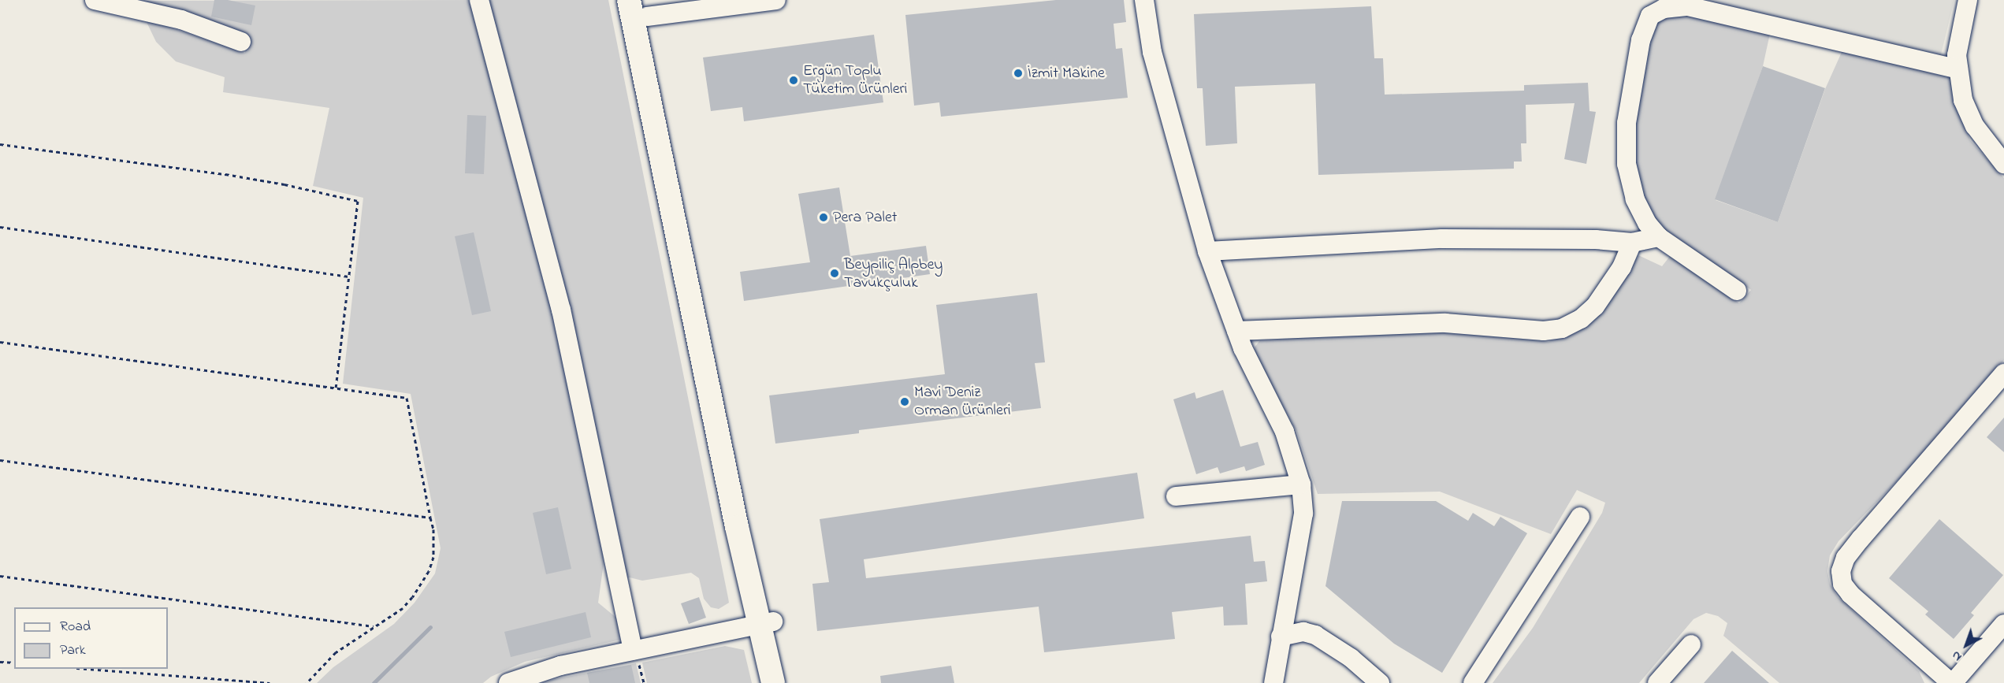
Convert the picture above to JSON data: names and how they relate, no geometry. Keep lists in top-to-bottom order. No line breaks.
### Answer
{"places":["İzmit Makine","Ergün Toplu Tüketim Ürünleri","Pera Palet","Beypiliç Alpbey Tavukçuluk","Mavi Deniz Orman Ürünleri"],"legend":["Road","Park"],"north":"bottom left"}
